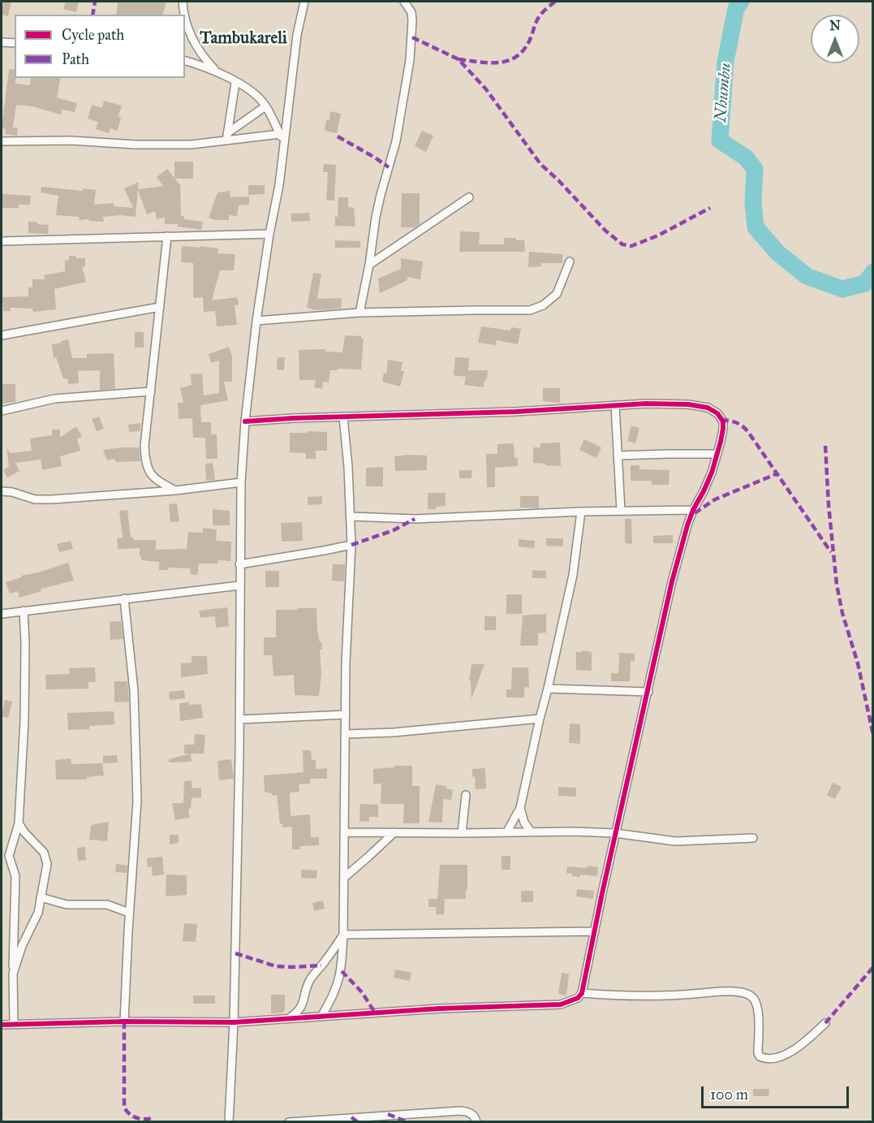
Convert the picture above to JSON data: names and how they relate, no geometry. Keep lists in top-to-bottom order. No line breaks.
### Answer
{"districts":["Tambukareli"],"water":["Nhumbu"],"legend":["Cycle path","Path"],"scale_bar":"100 m","north":"top"}
